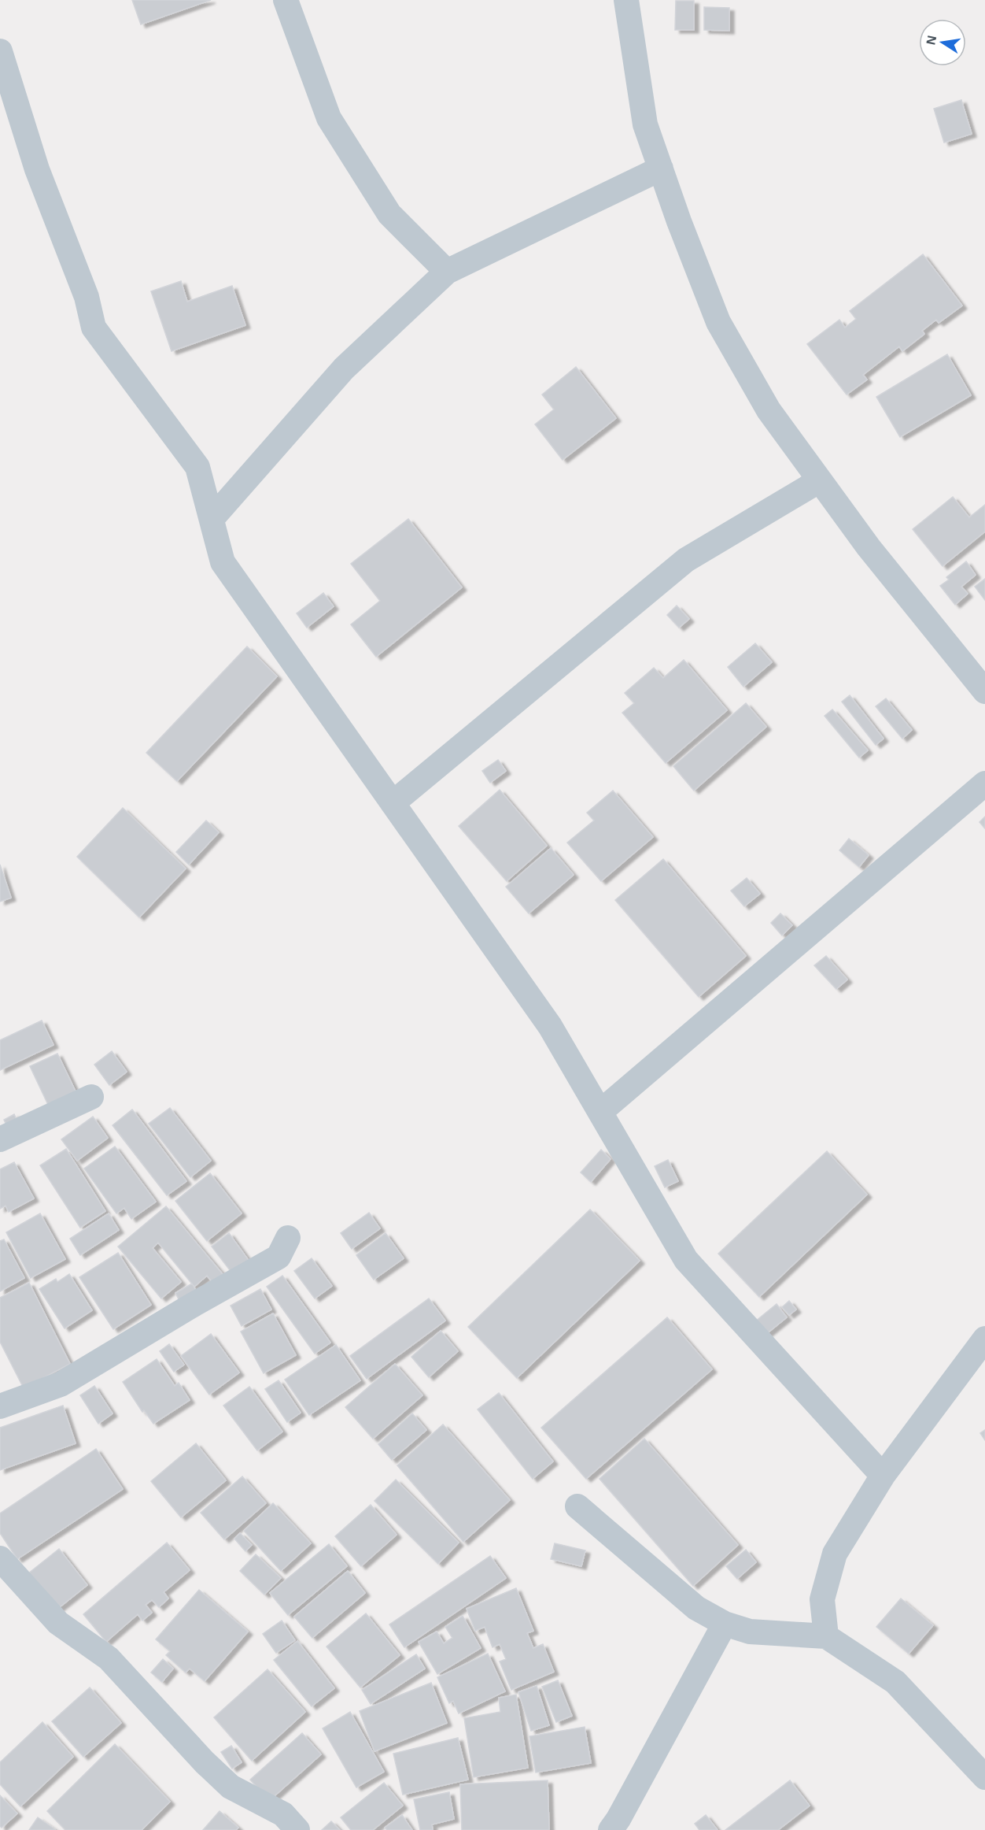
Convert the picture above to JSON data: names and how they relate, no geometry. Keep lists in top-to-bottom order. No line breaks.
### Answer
{"north":"left"}
